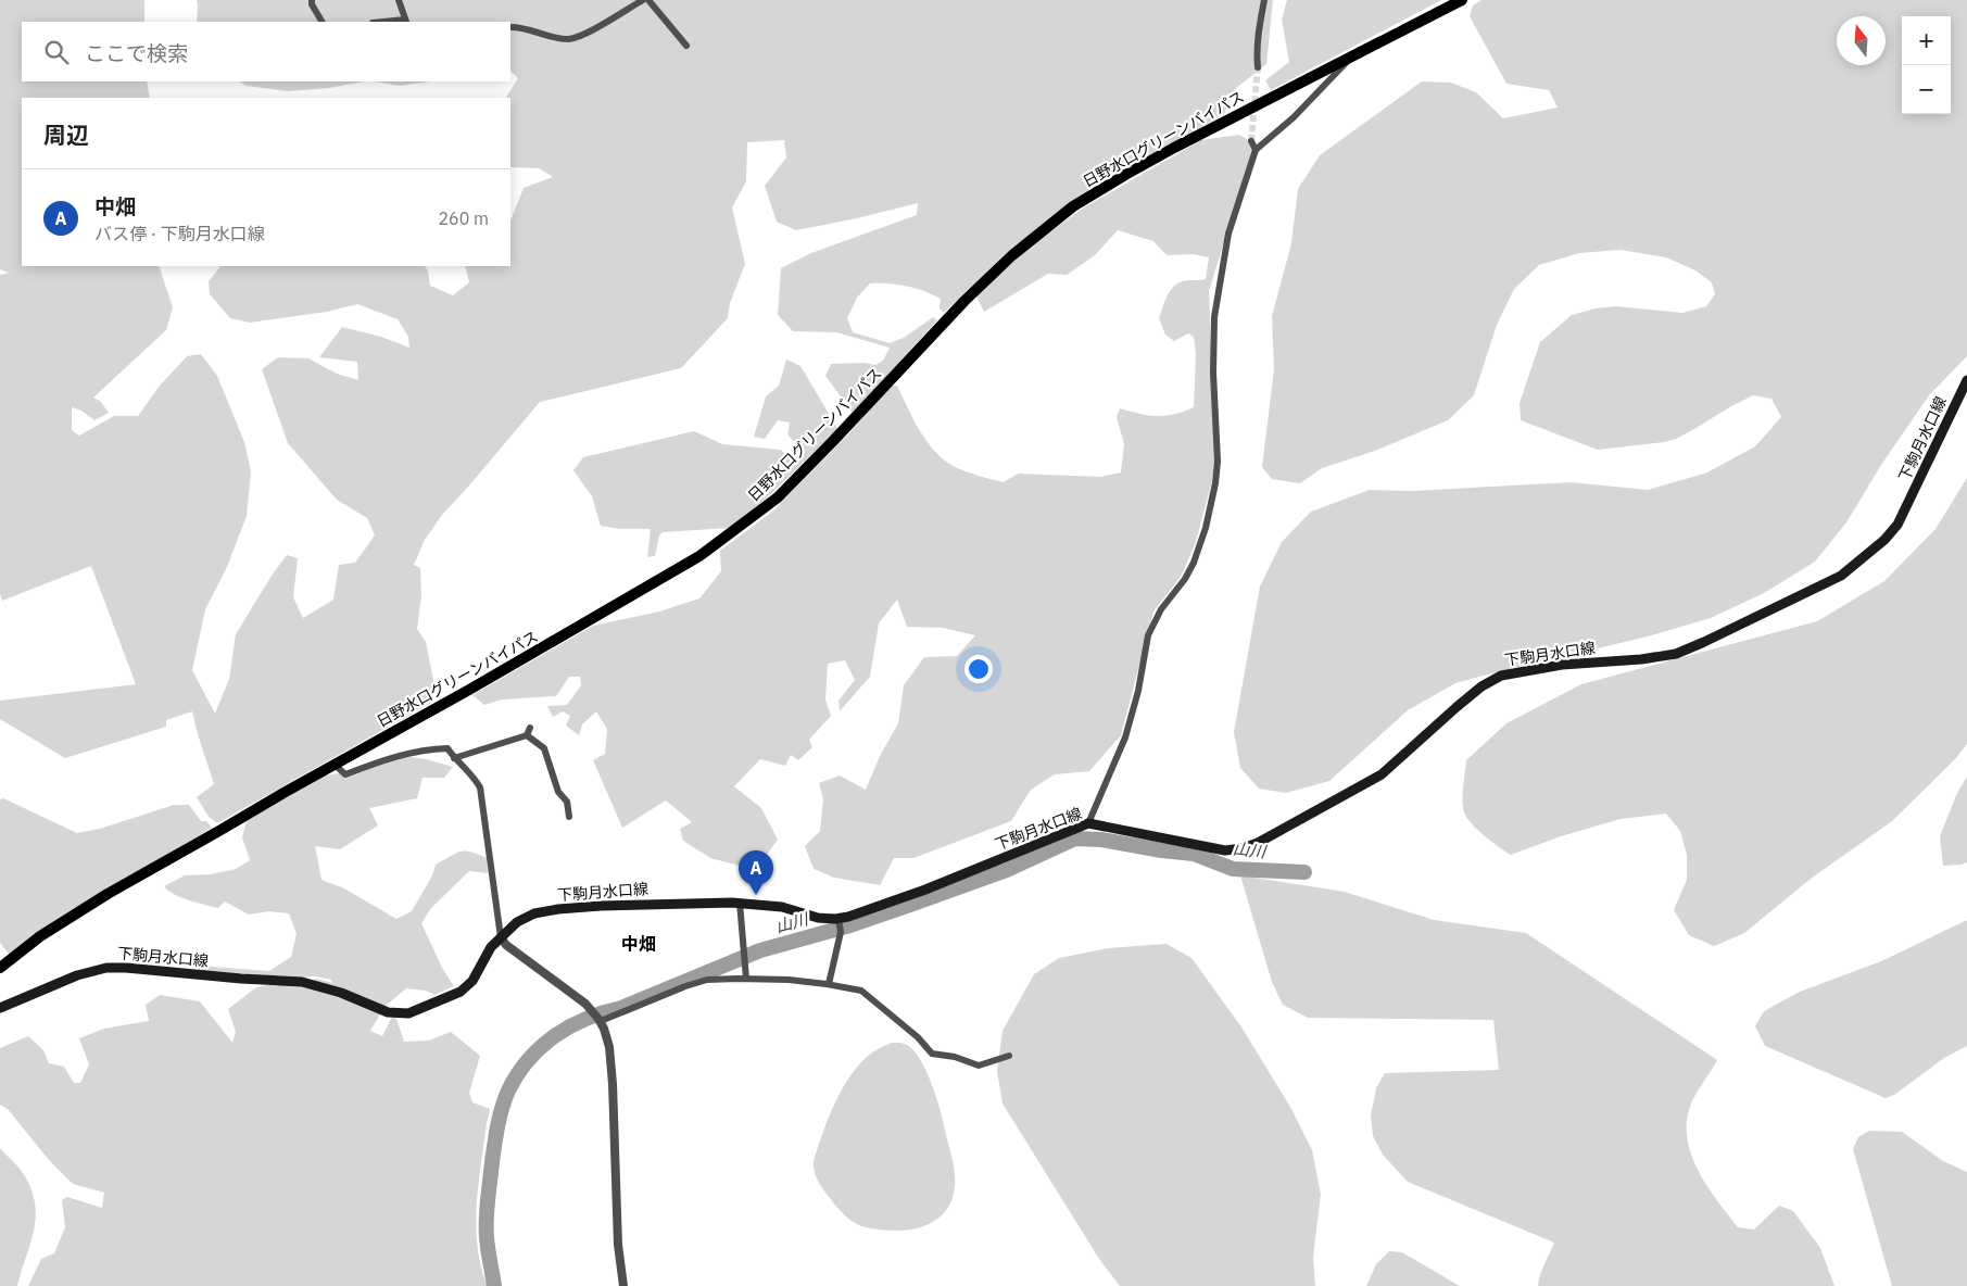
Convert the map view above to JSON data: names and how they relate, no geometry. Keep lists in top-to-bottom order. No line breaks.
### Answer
{"streets":{"highway":["日野水口グリーンバイパス"],"main road":["下駒月水口線"]},"districts":["中畑"],"water":["山川"],"north":"top","page":{"map_buttons":["+","−"],"search":"ここで検索","heading":"周辺","list":[{"mark":"A","name":"中畑","note":"バス停 · 下駒月水口線","value":"260 m"}],"pins":"A"}}
